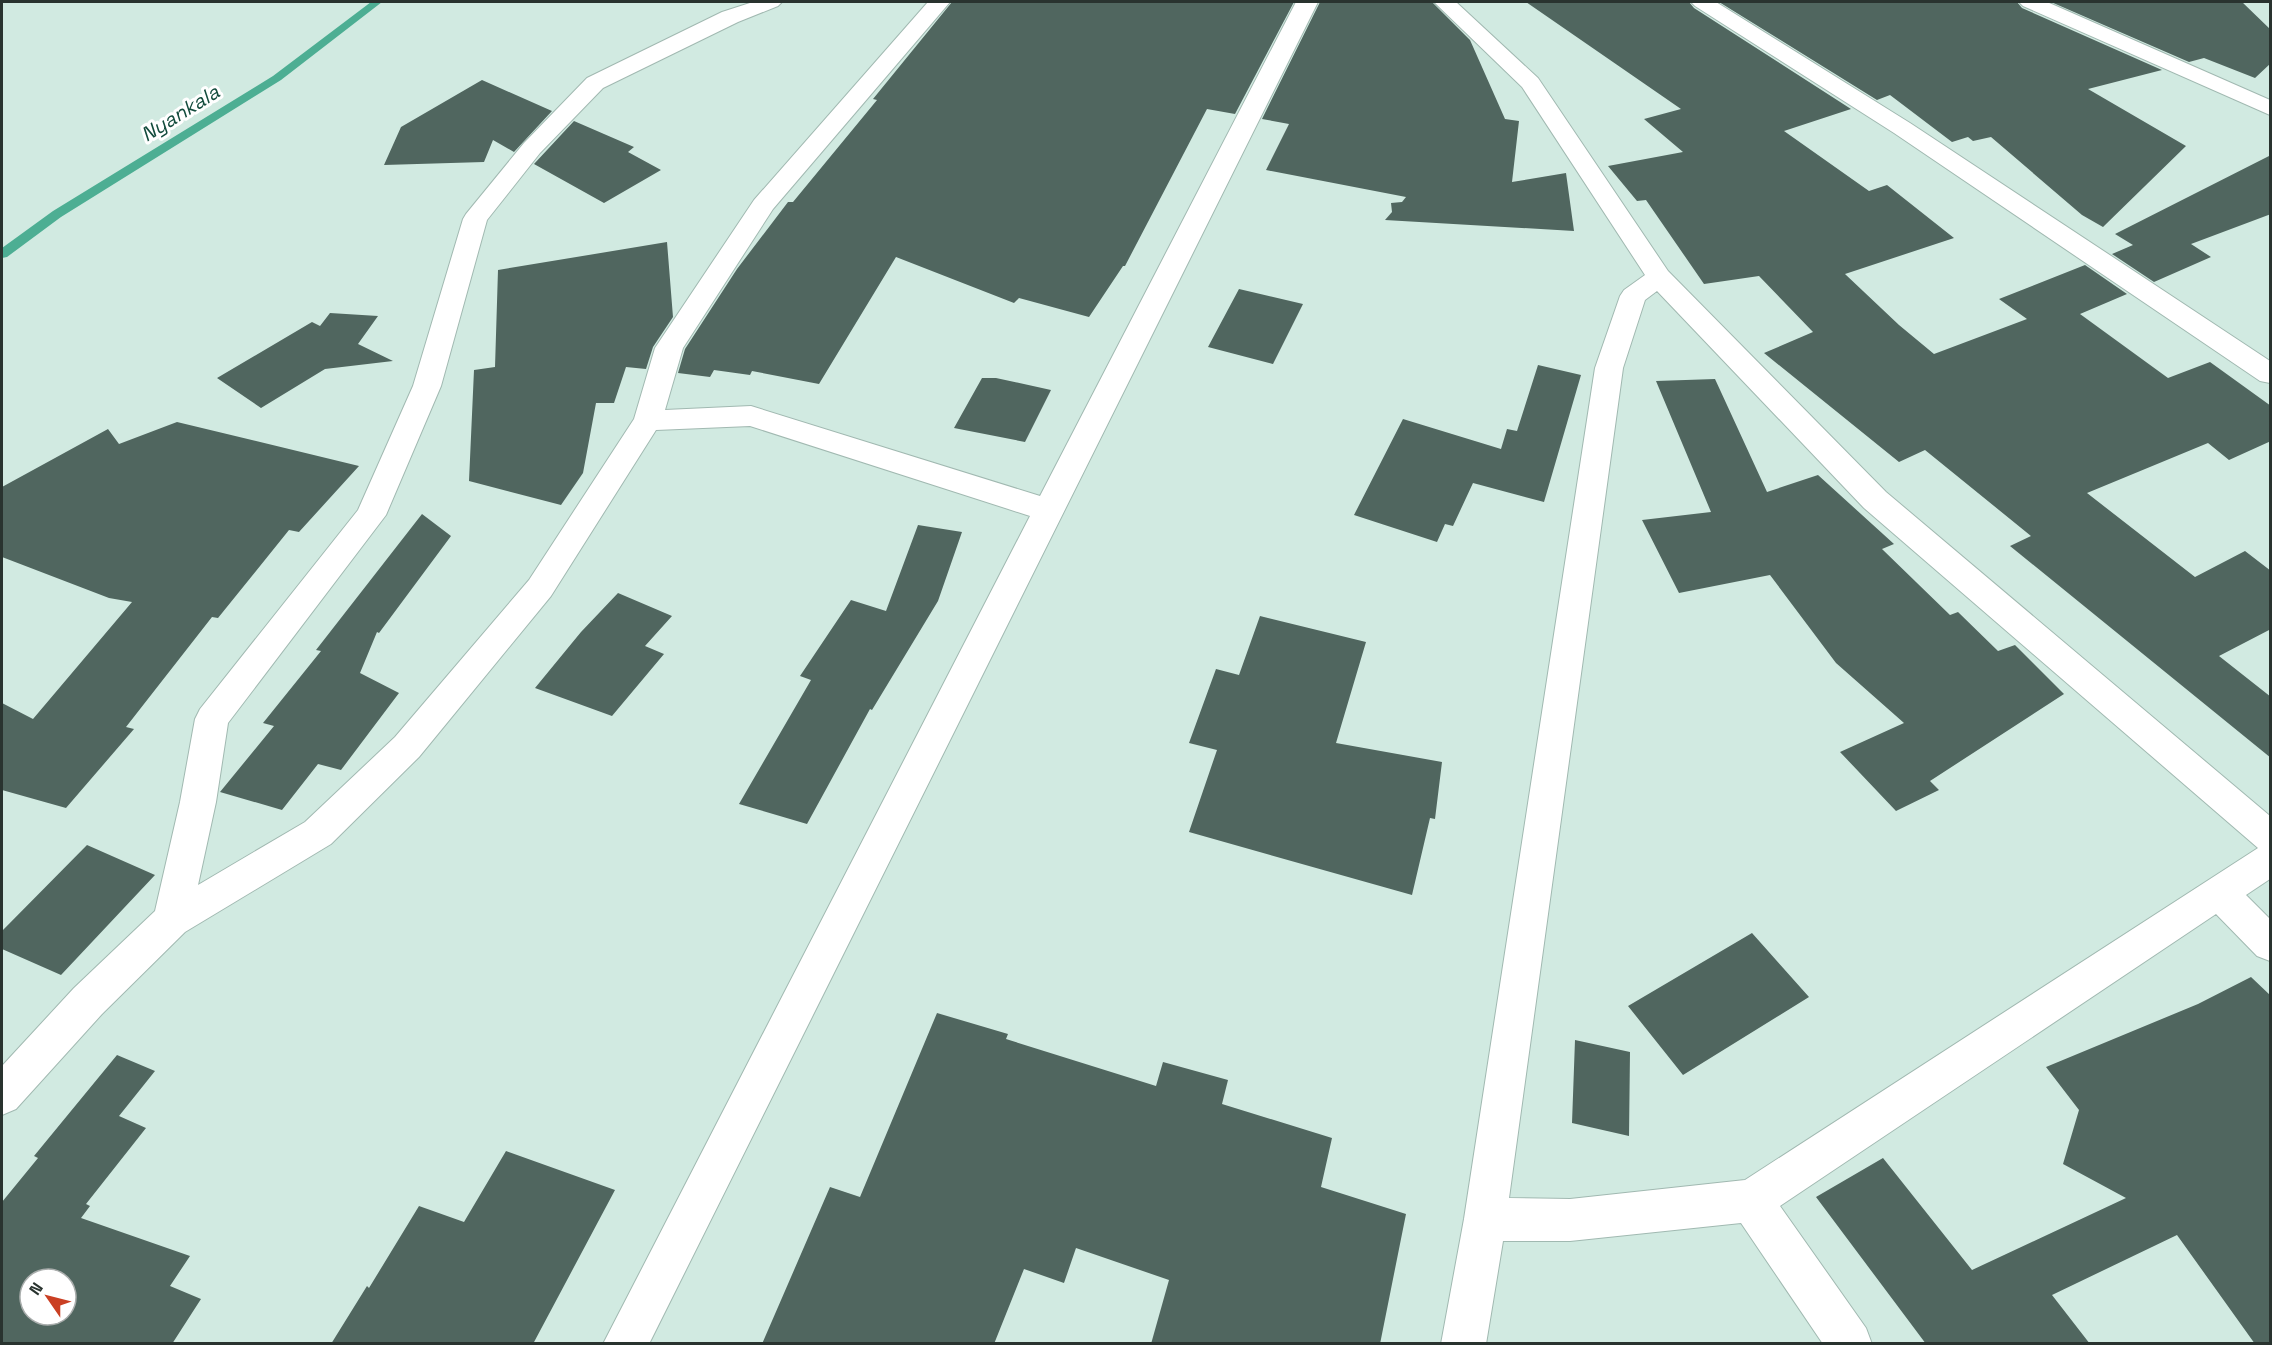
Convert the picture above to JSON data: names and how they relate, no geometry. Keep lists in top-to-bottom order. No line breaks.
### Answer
{"water":["Nyankala"],"north":"top left"}
